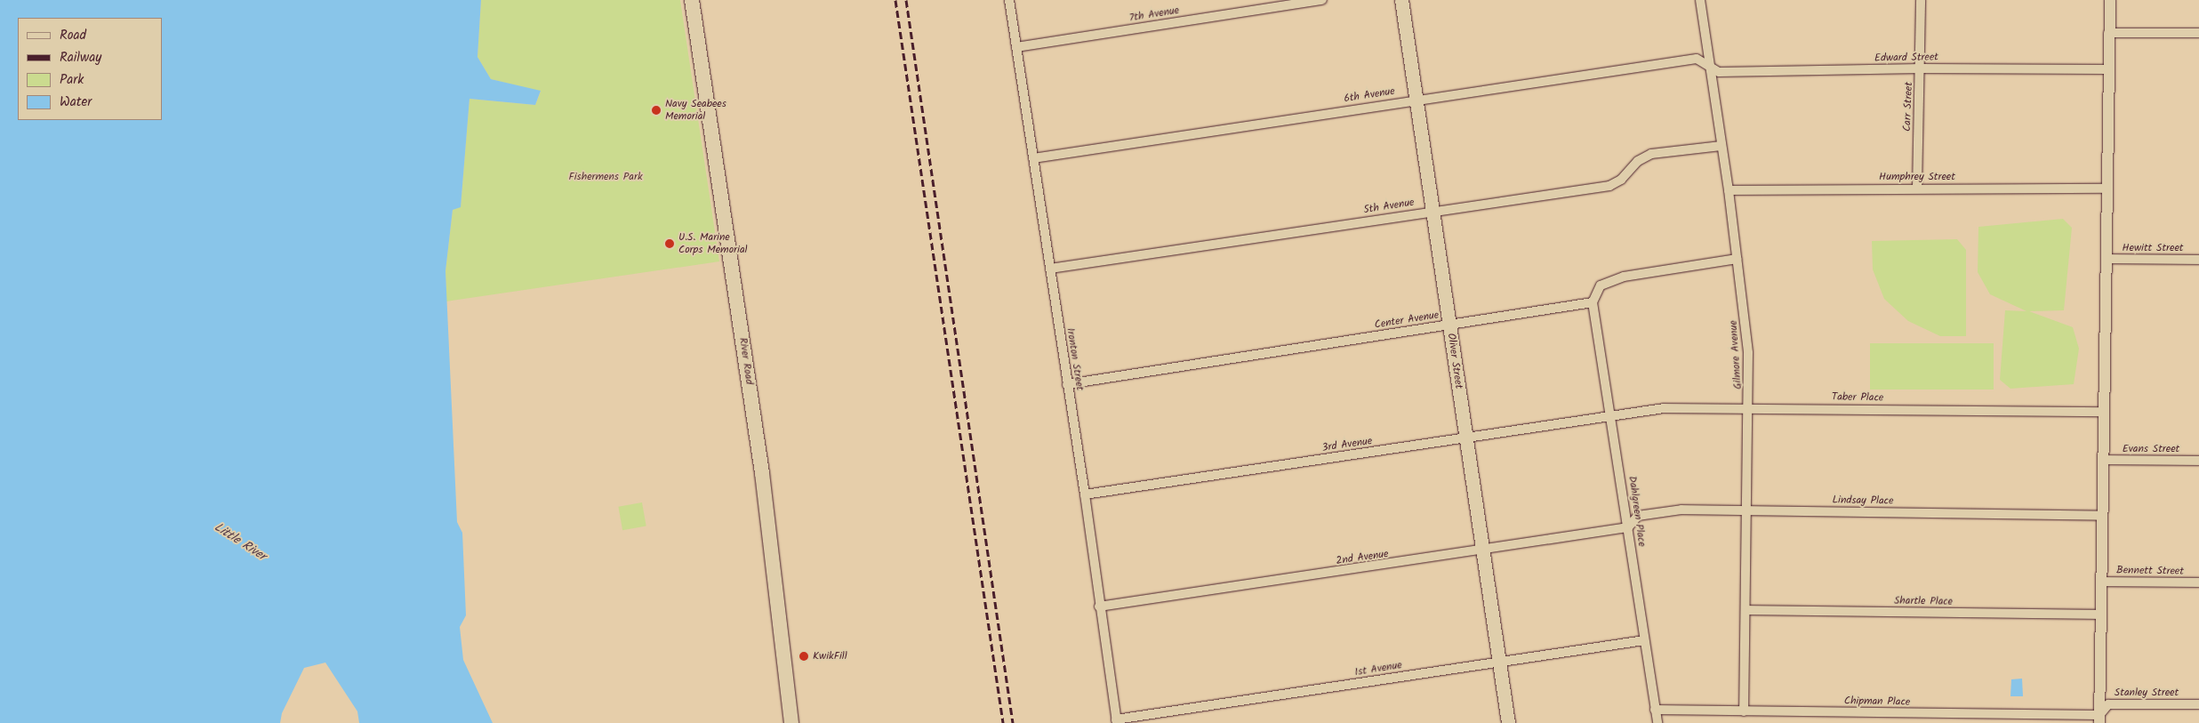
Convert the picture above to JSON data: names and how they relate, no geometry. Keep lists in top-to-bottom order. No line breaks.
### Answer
{"streets":{"main road":["River Road","Oliver Street"],"street":["7th Avenue","Edward Street","6th Avenue","Carr Street","Humphrey Street","5th Avenue","Hewitt Street","Center Avenue","Gilmore Avenue","Ironton Street","Taber Place","3rd Avenue","Evans Street","Lindsay Place","Dahlgreen Place","2nd Avenue","Bennett Street","Shartle Place","1st Avenue","Stanley Street","Chipman Place"]},"crossings":[["7th Avenue","Ironton Street"],["Edward Street","6th Avenue"],["Edward Street","Carr Street"],["Edward Street","Gilmore Avenue"],["6th Avenue","Gilmore Avenue"],["6th Avenue","Ironton Street"],["6th Avenue","Oliver Street"],["Carr Street","Humphrey Street"],["Humphrey Street","Gilmore Avenue"],["5th Avenue","Gilmore Avenue"],["5th Avenue","Ironton Street"],["5th Avenue","Oliver Street"],["Center Avenue","Ironton Street"],["Center Avenue","Oliver Street"],["Center Avenue","Dahlgreen Place"],["Gilmore Avenue","Taber Place"],["Gilmore Avenue","Lindsay Place"],["Gilmore Avenue","Shartle Place"],["Gilmore Avenue","Chipman Place"],["Ironton Street","3rd Avenue"],["Ironton Street","2nd Avenue"],["Ironton Street","1st Avenue"],["Oliver Street","3rd Avenue"],["Oliver Street","2nd Avenue"],["Oliver Street","1st Avenue"],["Taber Place","3rd Avenue"],["Taber Place","Dahlgreen Place"],["3rd Avenue","Dahlgreen Place"],["Lindsay Place","Dahlgreen Place"],["Lindsay Place","2nd Avenue"],["Dahlgreen Place","2nd Avenue"],["Dahlgreen Place","1st Avenue"],["Dahlgreen Place","Chipman Place"],["Stanley Street","Chipman Place"]],"water":["Little River"],"parks":["Fishermens Park"],"places":["Navy Seabees Memorial","U.S. Marine Corps Memorial","KwikFill"],"legend":["Road","Railway","Park","Water"]}
